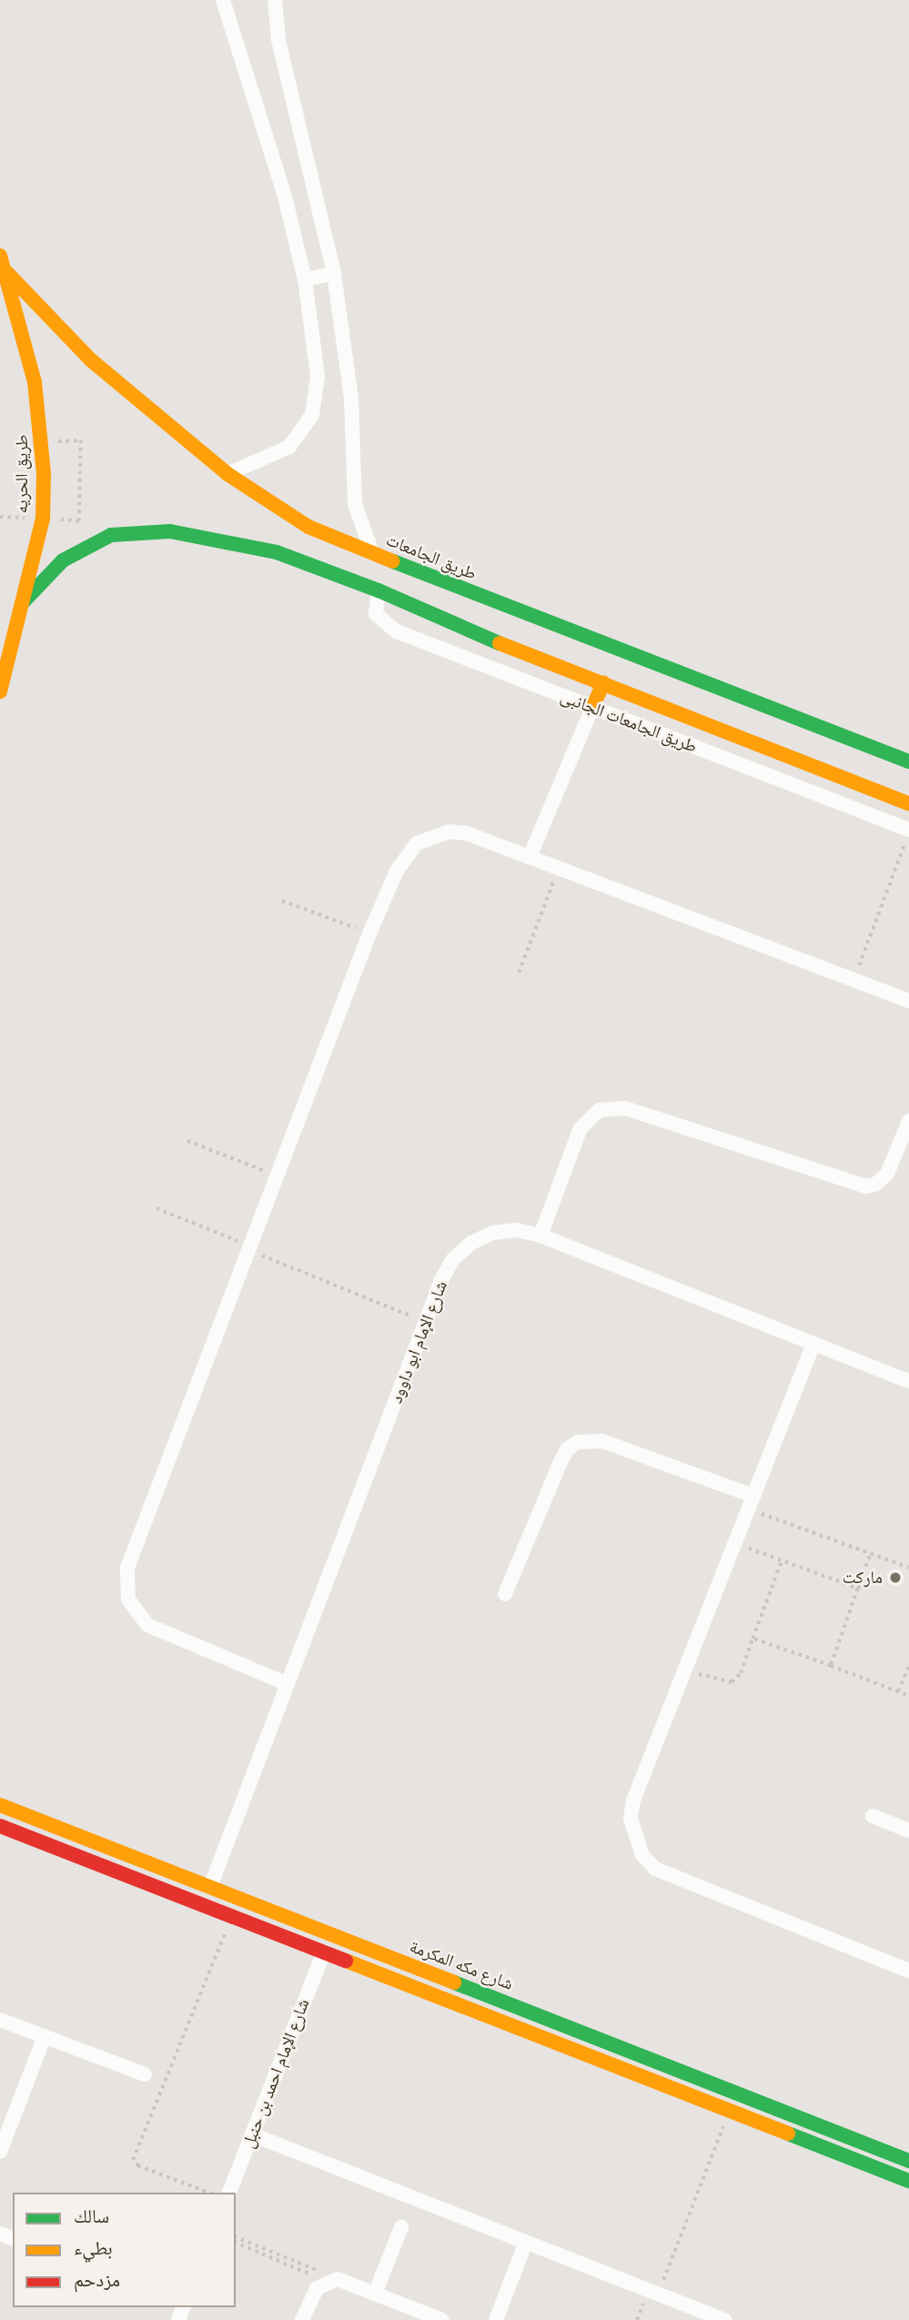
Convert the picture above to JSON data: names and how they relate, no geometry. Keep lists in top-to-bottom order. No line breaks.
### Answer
{"streets":{"main road":["طريق الحريه","طريق الجامعات","شارع مكه المكرمة"],"street":["طريق الجامعات الجانبى","شارع الإمام ابو داوود","شارع الإمام احمد بن حنبل"]},"crossings":[["طريق الحريه","طريق الجامعات"],["شارع الإمام ابو داوود","شارع مكه المكرمة"]],"places":["ماركت"],"legend":["سالك","بطيء","مزدحم"]}
